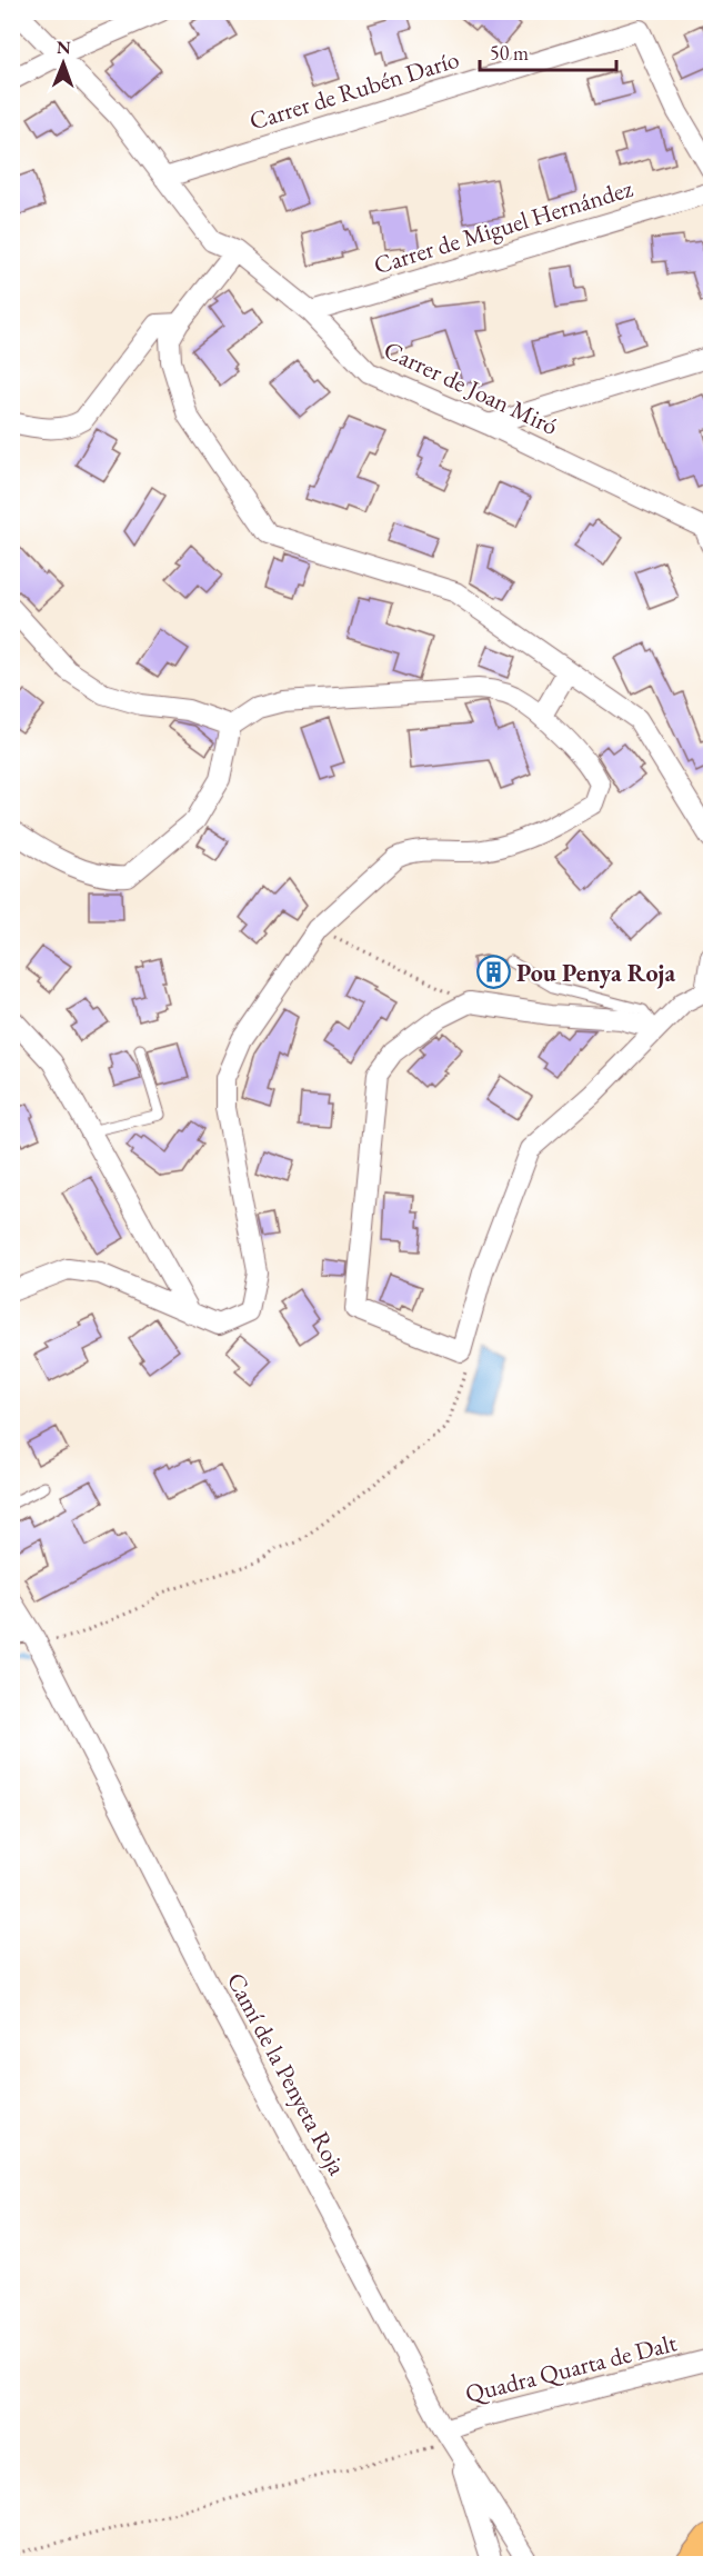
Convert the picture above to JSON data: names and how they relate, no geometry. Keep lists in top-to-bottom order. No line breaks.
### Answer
{"streets":{"street":["Carrer de Rubén Darío","Carrer de Miguel Hernández","Carrer de Joan Miró","Camí de la Penyeta Roja","Quadra Quarta de Dalt"]},"crossings":[["Carrer de Rubén Darío","Carrer de Joan Miró"],["Carrer de Miguel Hernández","Carrer de Joan Miró"],["Camí de la Penyeta Roja","Quadra Quarta de Dalt"]],"places":{"building":["Pou Penya Roja"]},"scale_bar":"50 m","north":"top"}
